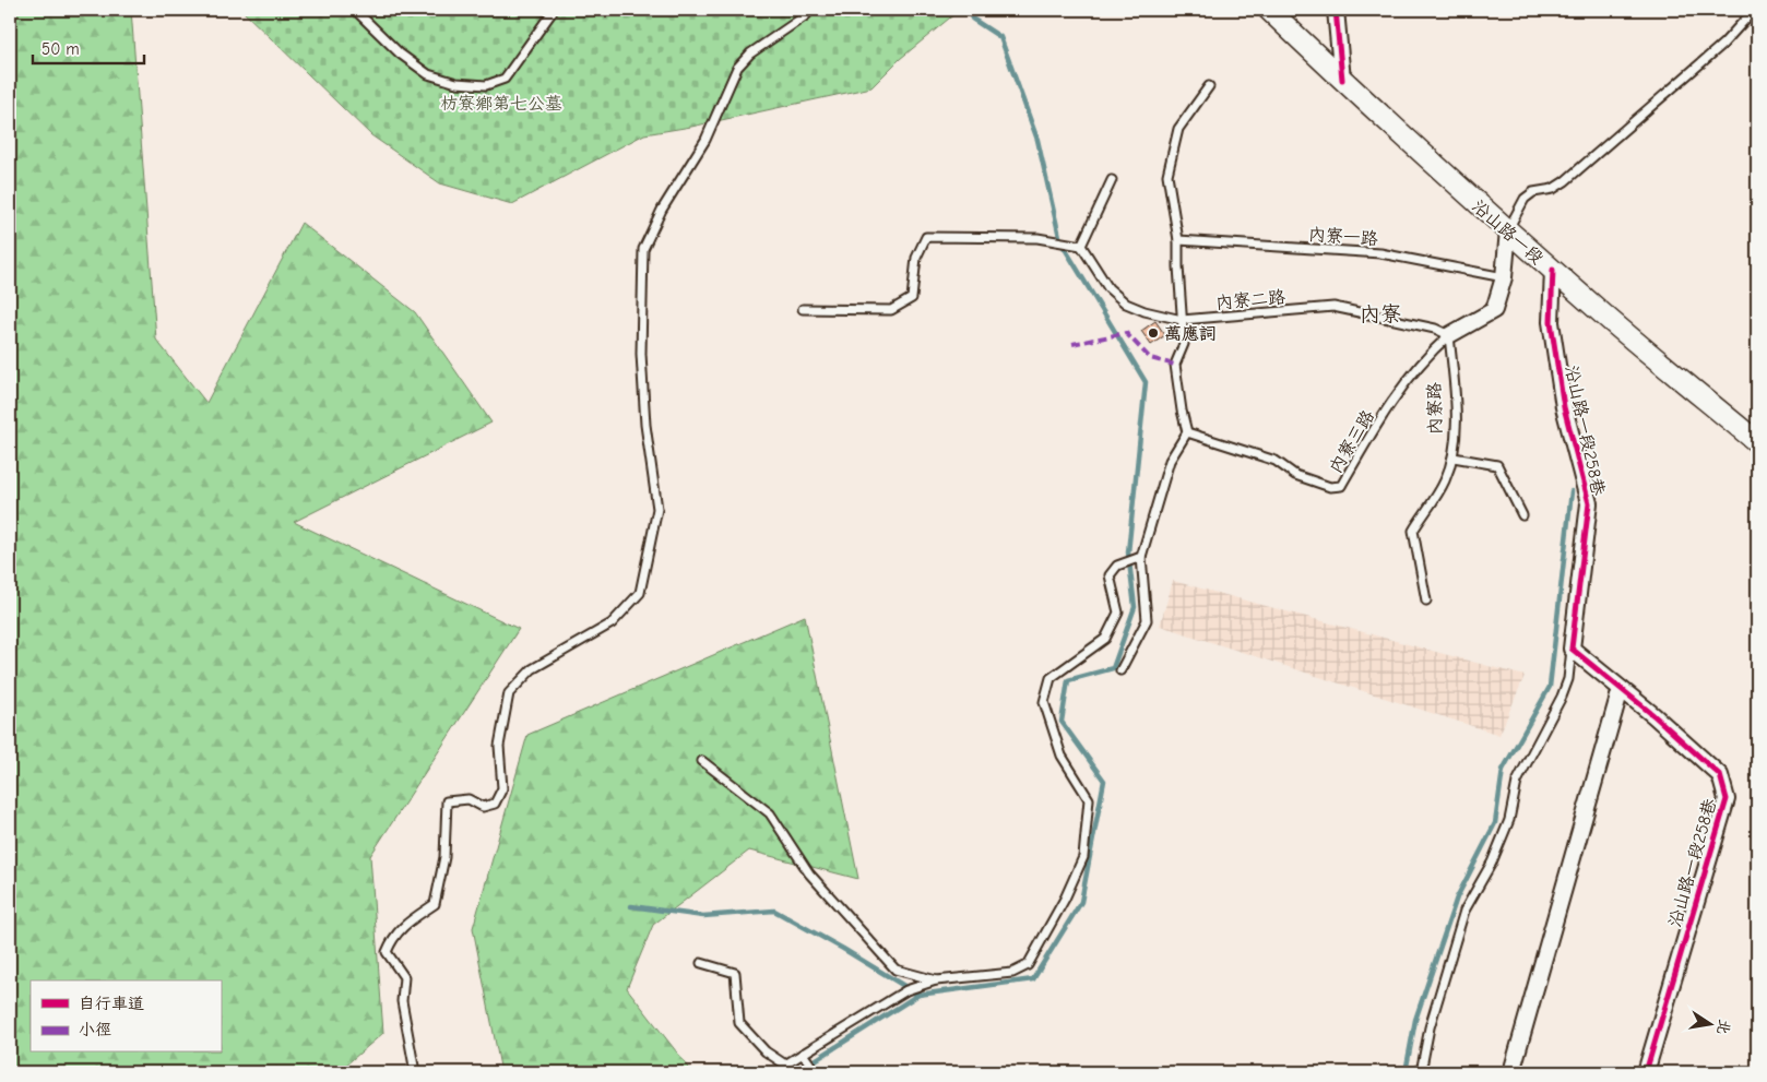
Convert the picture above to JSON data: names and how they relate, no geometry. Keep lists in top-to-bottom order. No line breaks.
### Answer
{"streets":{"main road":["沿山路一段"],"street":["沿山路一段258巷"],"lane":["內寮一路","內寮二路","內寮路","內寮三路"]},"crossings":[["沿山路一段","沿山路一段258巷"],["內寮二路","內寮路"],["內寮二路","內寮三路"],["內寮路","內寮三路"]],"districts":["内寮"],"parks":["枋寮鄉第七公墓"],"places":["萬應詞"],"legend":["自行車道","小徑"],"scale_bar":"50 m","north":"right"}
